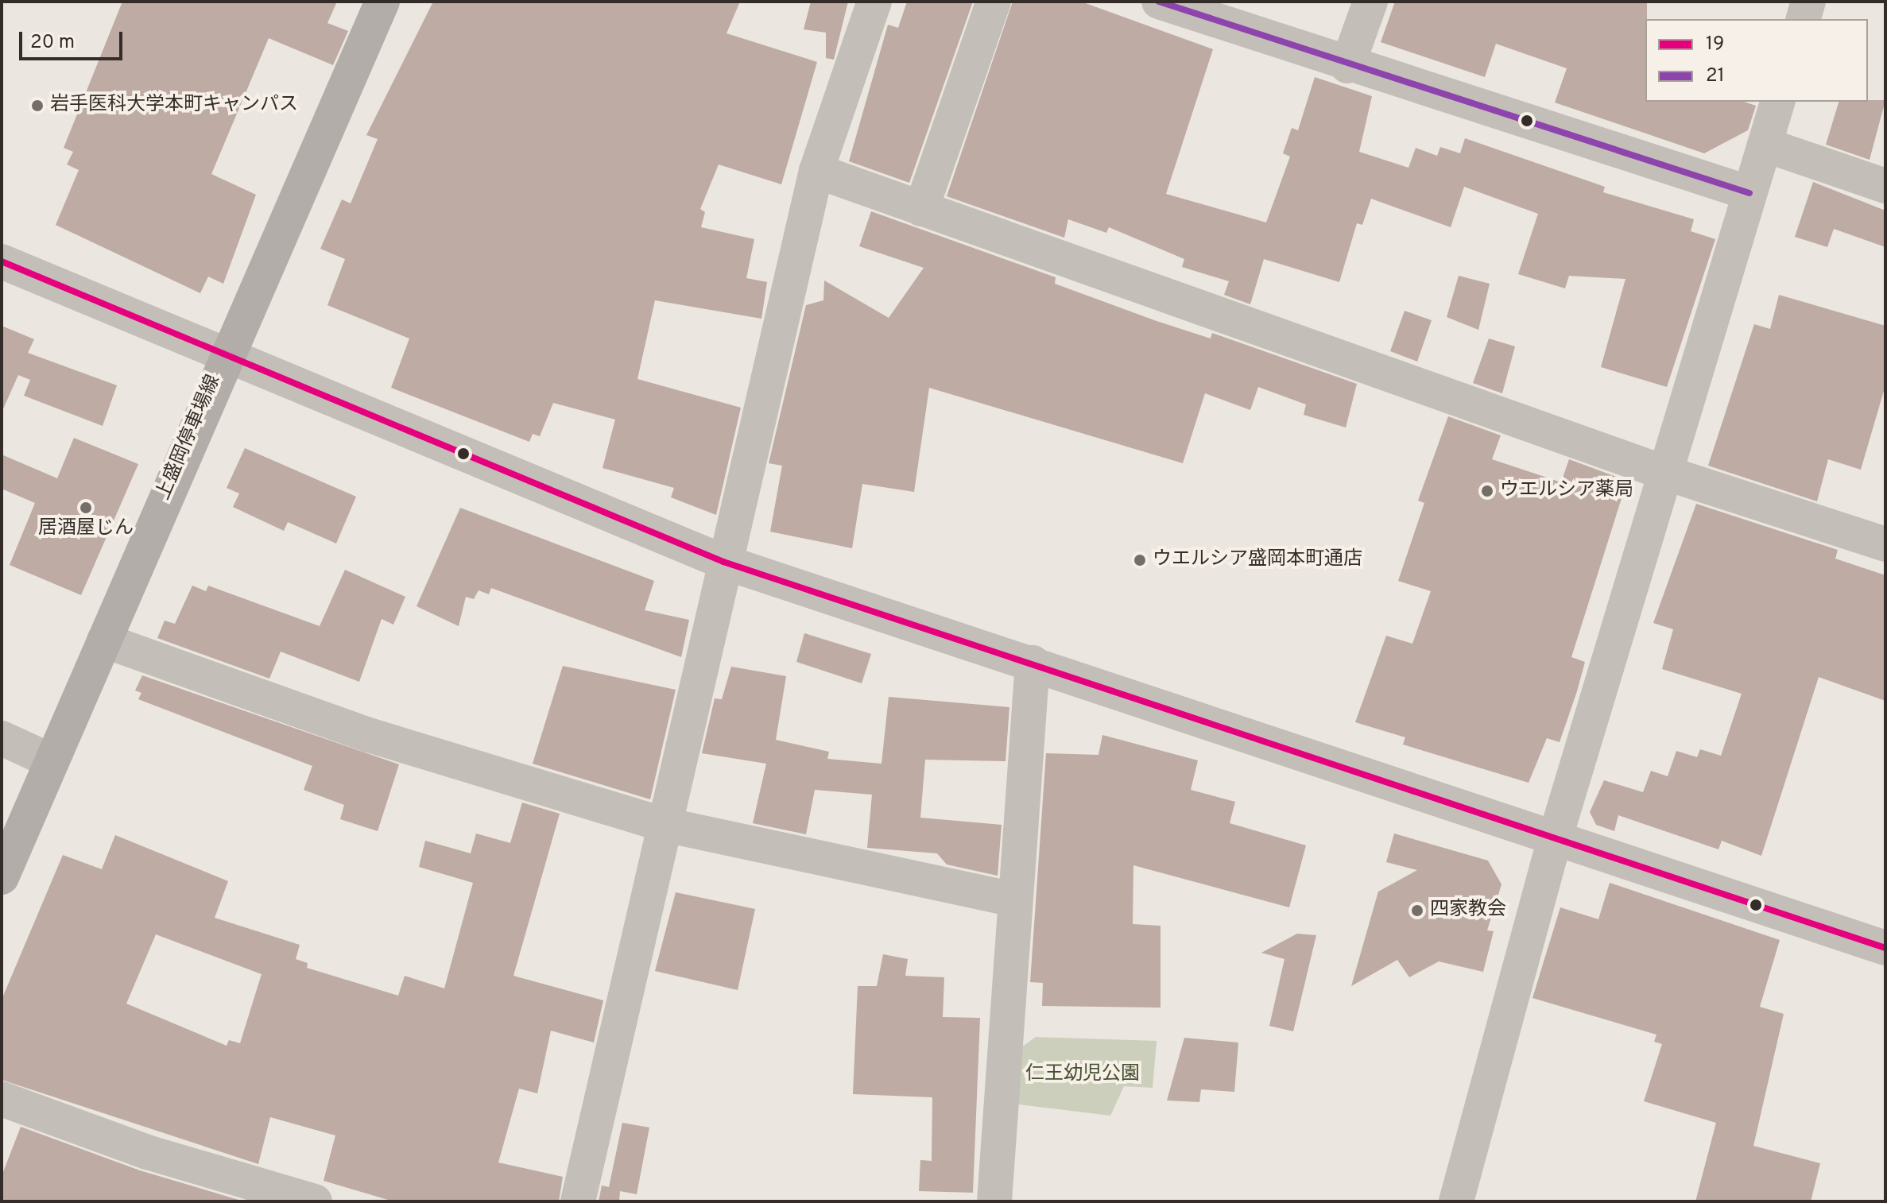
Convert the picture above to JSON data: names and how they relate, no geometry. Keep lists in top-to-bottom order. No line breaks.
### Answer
{"streets":{"main road":["上盛岡停車場線"]},"parks":["仁王幼児公園"],"places":["岩手医科大学本町キャンパス","ウエルシア薬局","居酒屋じん","ウエルシア盛岡本町通店","四家教会"],"lines":["transit line 21","transit line 19"],"legend":["19","21"],"scale_bar":"20 m"}
